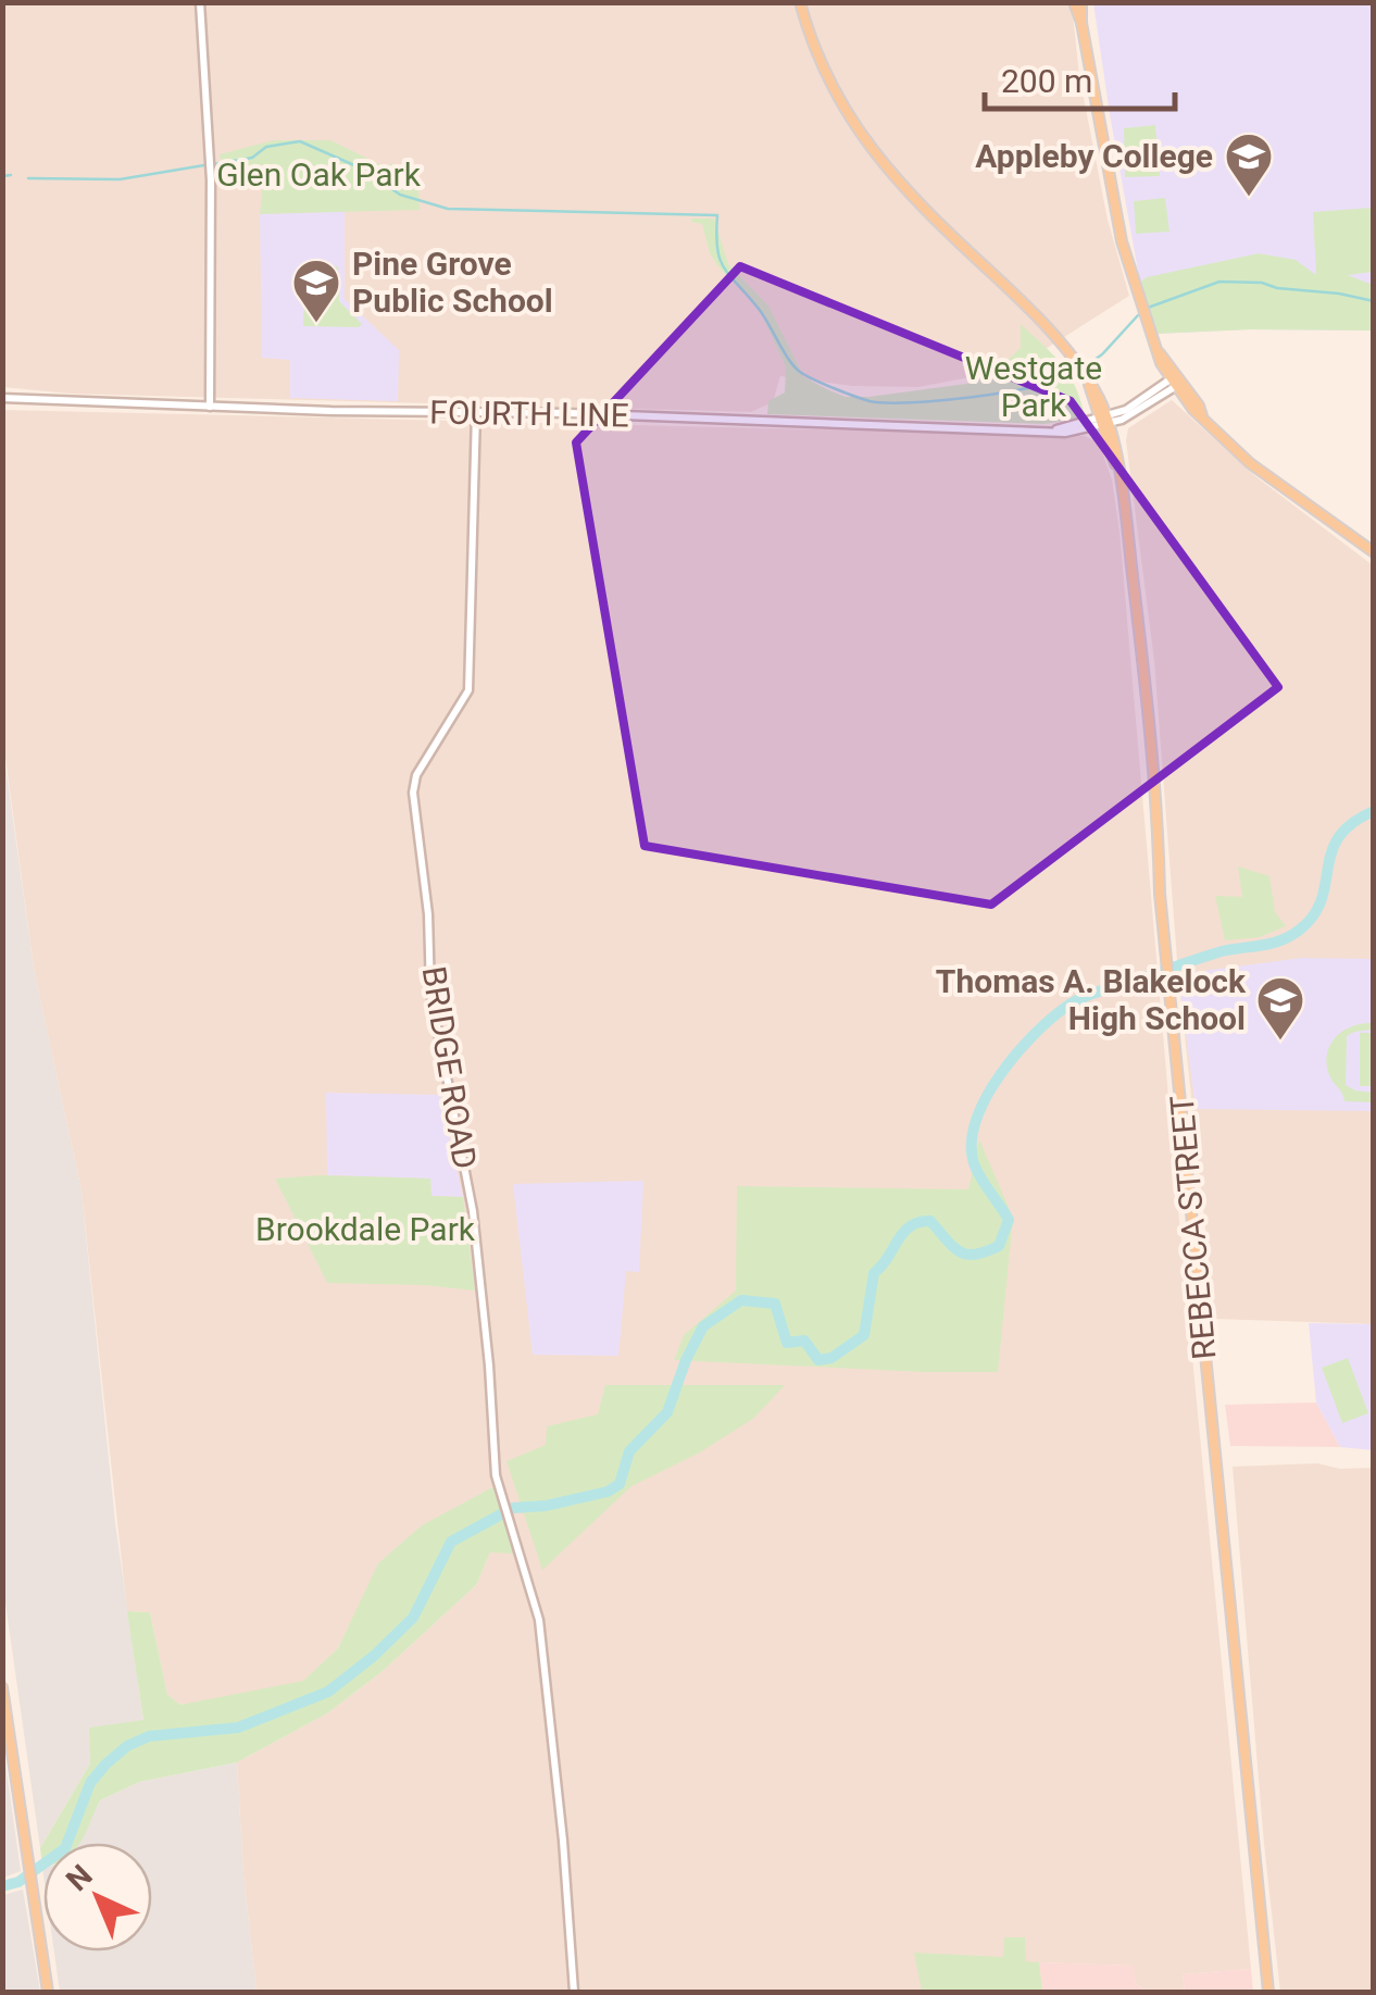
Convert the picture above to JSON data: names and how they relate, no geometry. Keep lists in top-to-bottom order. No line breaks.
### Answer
{"streets":{"main road":["REBECCA STREET"],"street":["FOURTH LINE","BRIDGE ROAD"]},"crossings":[["FOURTH LINE","BRIDGE ROAD"],["FOURTH LINE","REBECCA STREET"]],"parks":["Glen Oak Park","Westgate Park","Brookdale Park"],"places":{"school or university":["Appleby College","Pine Grove Public School","Thomas A. Blakelock High School"]},"scale_bar":"200 m","north":"top left"}
